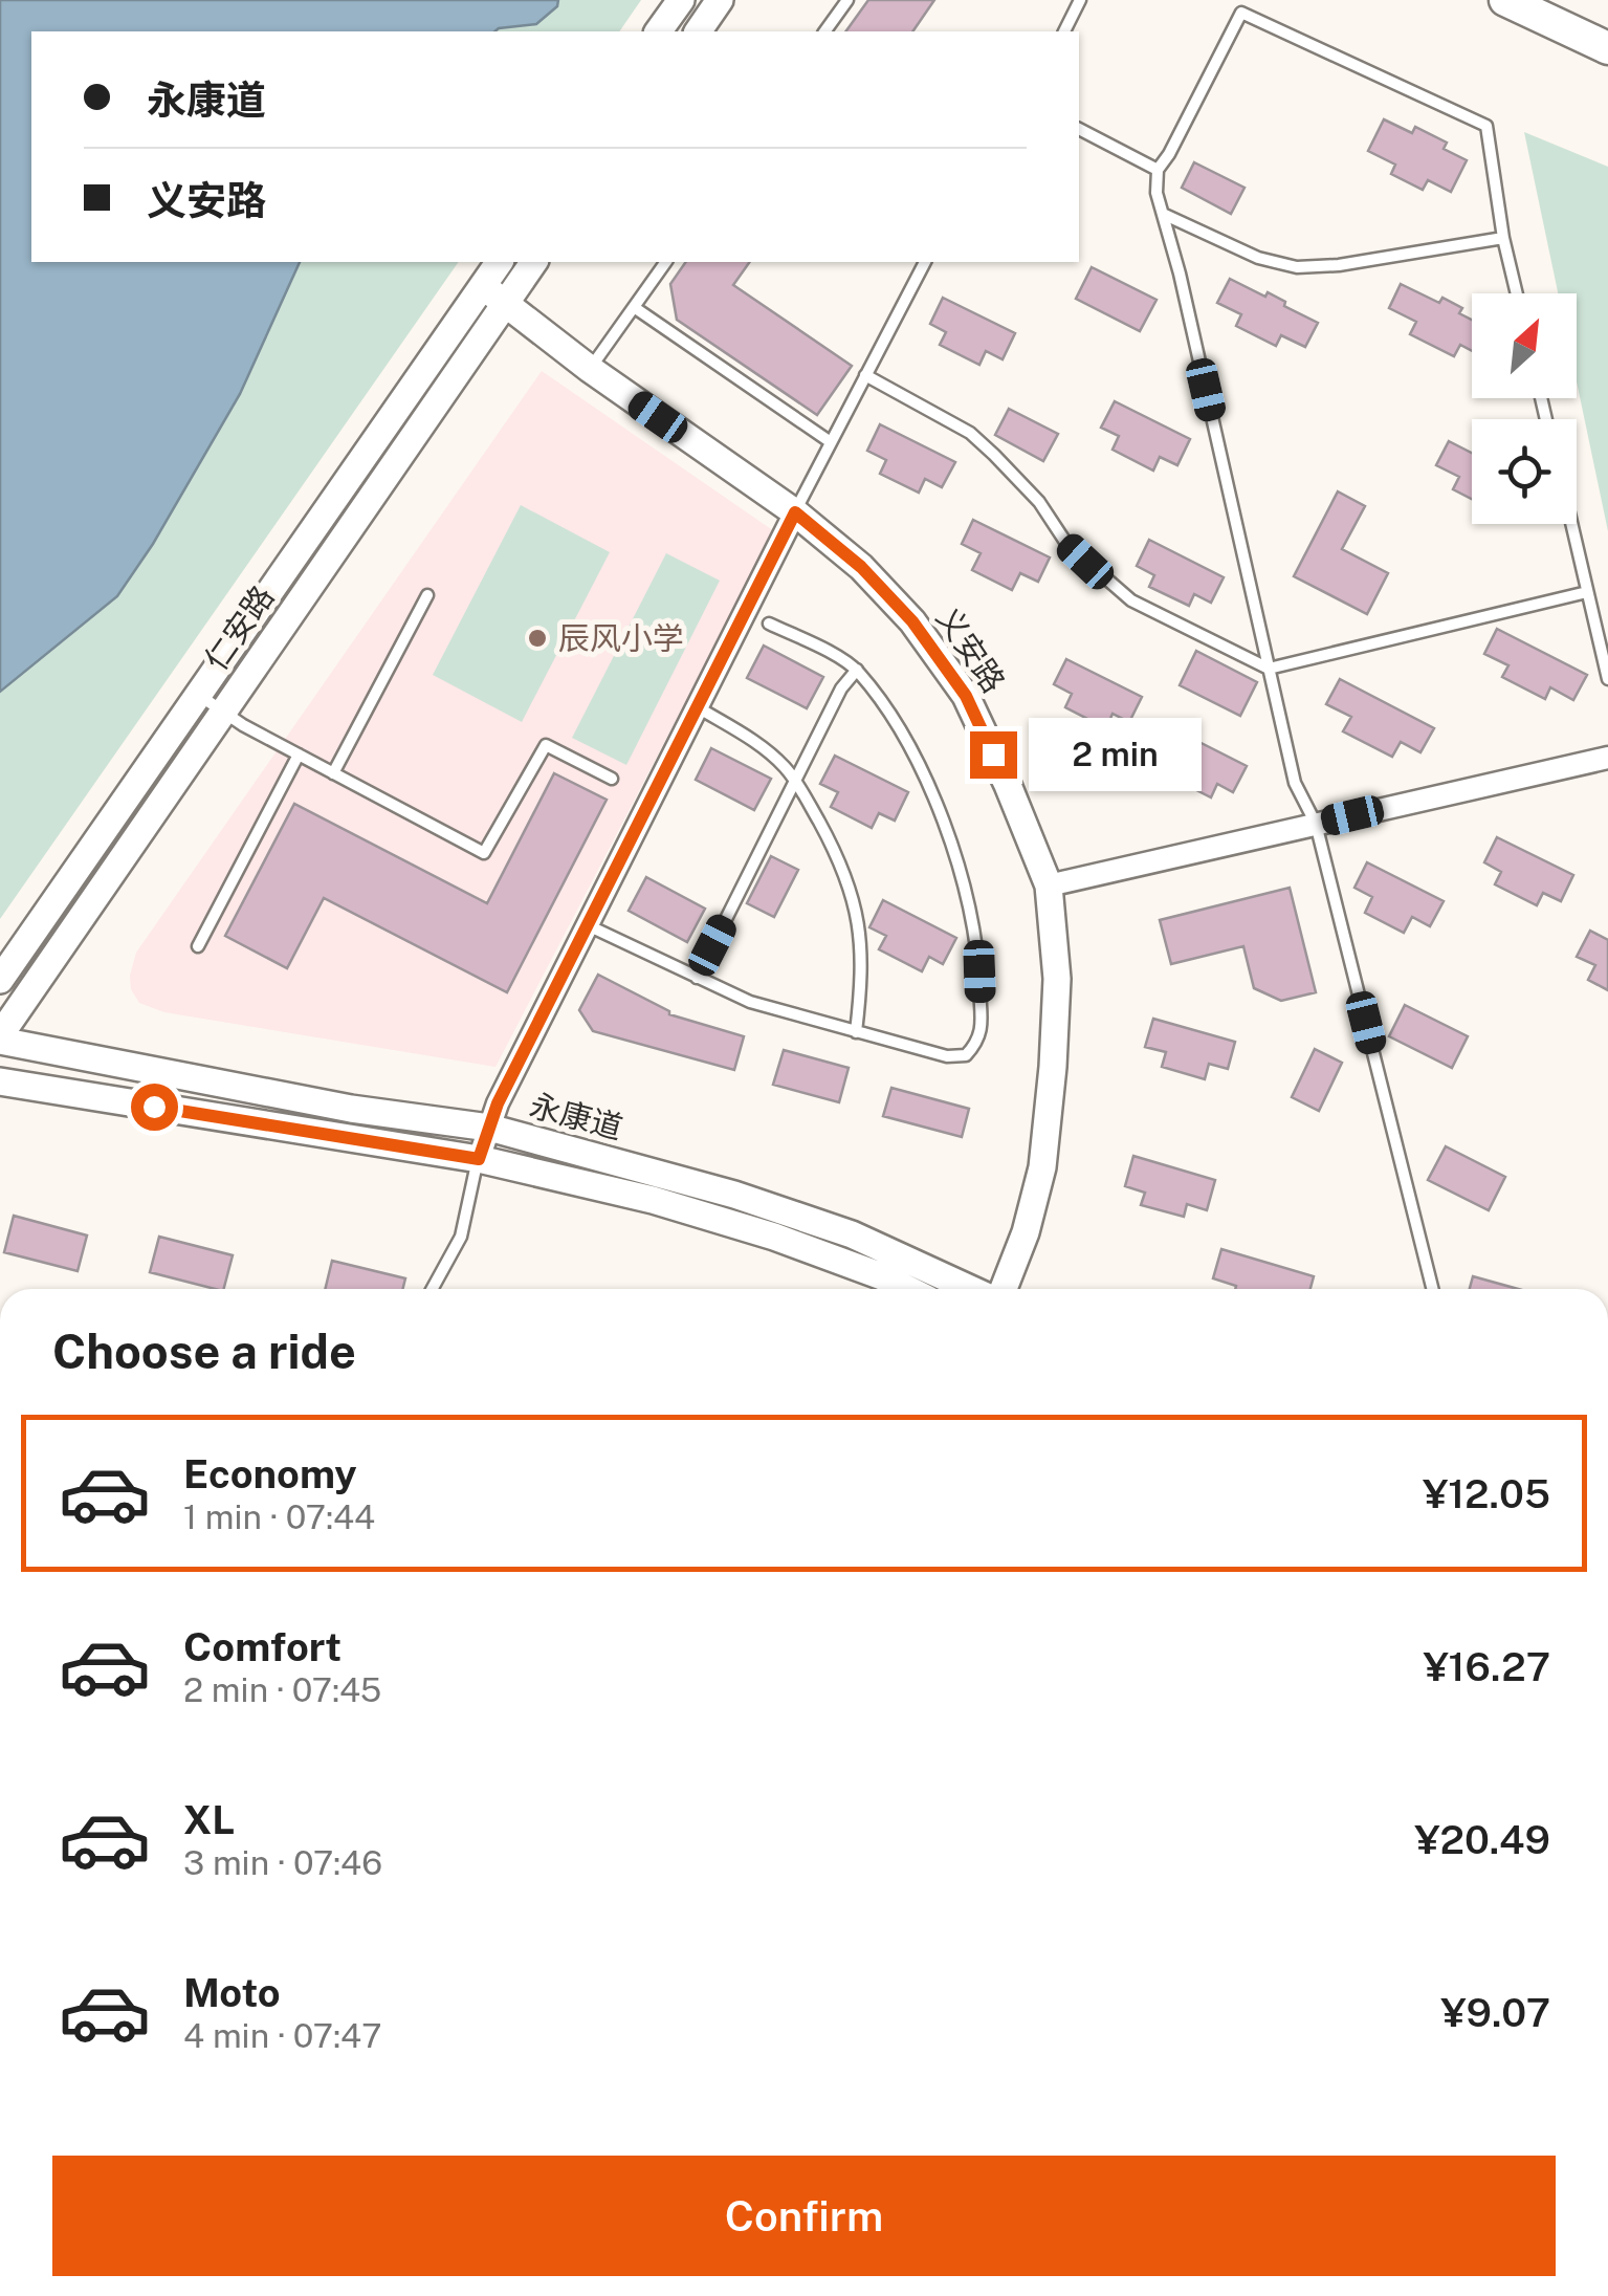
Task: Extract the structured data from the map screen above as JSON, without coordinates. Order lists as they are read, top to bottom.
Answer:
{
  "streets": {
    "street": ["仁安路", "义安路", "永康道"]
  },
  "crossings": [
    ["仁安路", "义安路"],
    ["仁安路", "永康道"]
  ],
  "places": ["辰风小学"],
  "north": "top right",
  "page": {
    "banner": ["永康道", "义安路"],
    "bubble": "2 min",
    "heading": "Choose a ride",
    "list": [
      {
        "name": "Economy",
        "note": "1 min · 07:44",
        "value": "¥12.05"
      },
      {
        "name": "Comfort",
        "note": "2 min · 07:45",
        "value": "¥16.27"
      },
      {
        "name": "XL",
        "note": "3 min · 07:46",
        "value": "¥20.49"
      },
      {
        "name": "Moto",
        "note": "4 min · 07:47",
        "value": "¥9.07"
      }
    ],
    "buttons": "Confirm"
  }
}
